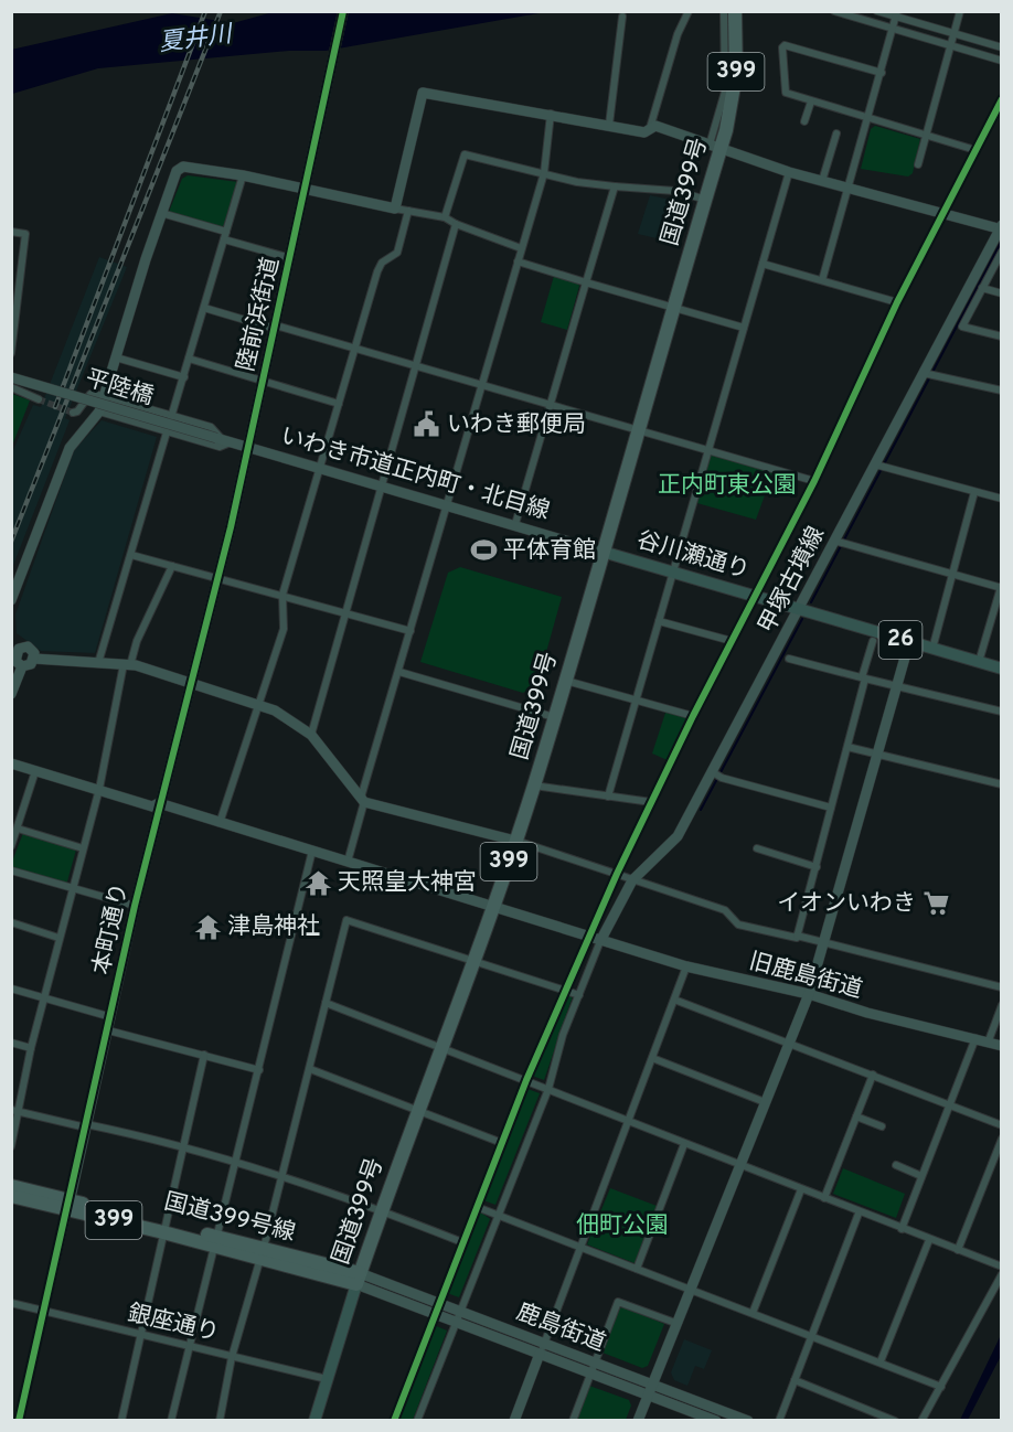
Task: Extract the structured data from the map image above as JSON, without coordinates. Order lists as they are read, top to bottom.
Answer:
{
  "streets": {
    "highway": ["399", "国道399号", "国道399号線"],
    "main road": ["谷川瀬通り", "26"],
    "street": [
      "陸前浜街道",
      "平陸橋",
      "いわき市道正内町・北目線",
      "甲塚古墳線",
      "本町通り",
      "旧鹿島街道",
      "銀座通り",
      "鹿島街道"
    ]
  },
  "crossings": [
    ["国道399号", "いわき市道正内町・北目線"],
    ["国道399号", "谷川瀬通り"],
    ["国道399号", "国道399号線"],
    ["国道399号", "鹿島街道"],
    ["陸前浜街道", "いわき市道正内町・北目線"],
    ["陸前浜街道", "本町通り"],
    ["平陸橋", "いわき市道正内町・北目線"],
    ["いわき市道正内町・北目線", "谷川瀬通り"],
    ["いわき市道正内町・北目線", "本町通り"],
    ["谷川瀬通り", "甲塚古墳線"],
    ["甲塚古墳線", "旧鹿島街道"],
    ["本町通り", "国道399号線"],
    ["本町通り", "銀座通り"],
    ["国道399号線", "鹿島街道"]
  ],
  "water": ["夏井川"],
  "parks": ["正内町東公園", "佃町公園"],
  "places": {
    "public building": ["いわき郵便局"],
    "sports": ["平体育館"],
    "temple": ["天照皇大神宮", "津島神社"],
    "supermarket": ["イオンいわき"]
  }
}
